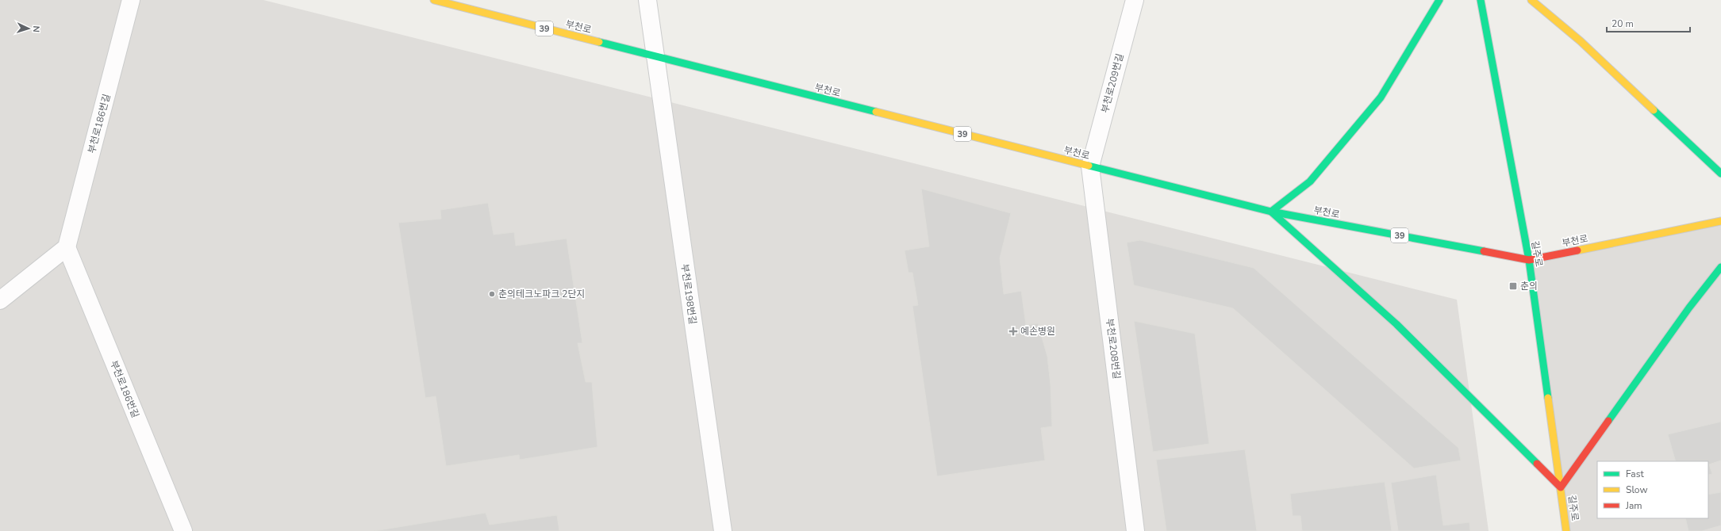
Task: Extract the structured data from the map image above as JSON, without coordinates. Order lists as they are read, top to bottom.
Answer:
{
  "streets": {
    "main road": ["부천로", "39", "길주로"],
    "street": [
      "부천로209번길",
      "부천로186번길",
      "부천로198번길",
      "부천로208번길"
    ]
  },
  "crossings": [
    ["부천로", "부천로209번길"],
    ["부천로", "길주로"],
    ["부천로", "부천로198번길"],
    ["부천로", "부천로208번길"],
    ["부천로209번길", "부천로208번길"]
  ],
  "places": {
    "transit": ["춘의"],
    "other": ["춘의테크노파크 2단지"],
    "health": ["예손병원"]
  },
  "legend": ["Fast", "Slow", "Jam"],
  "scale_bar": "20 m",
  "north": "right"
}
